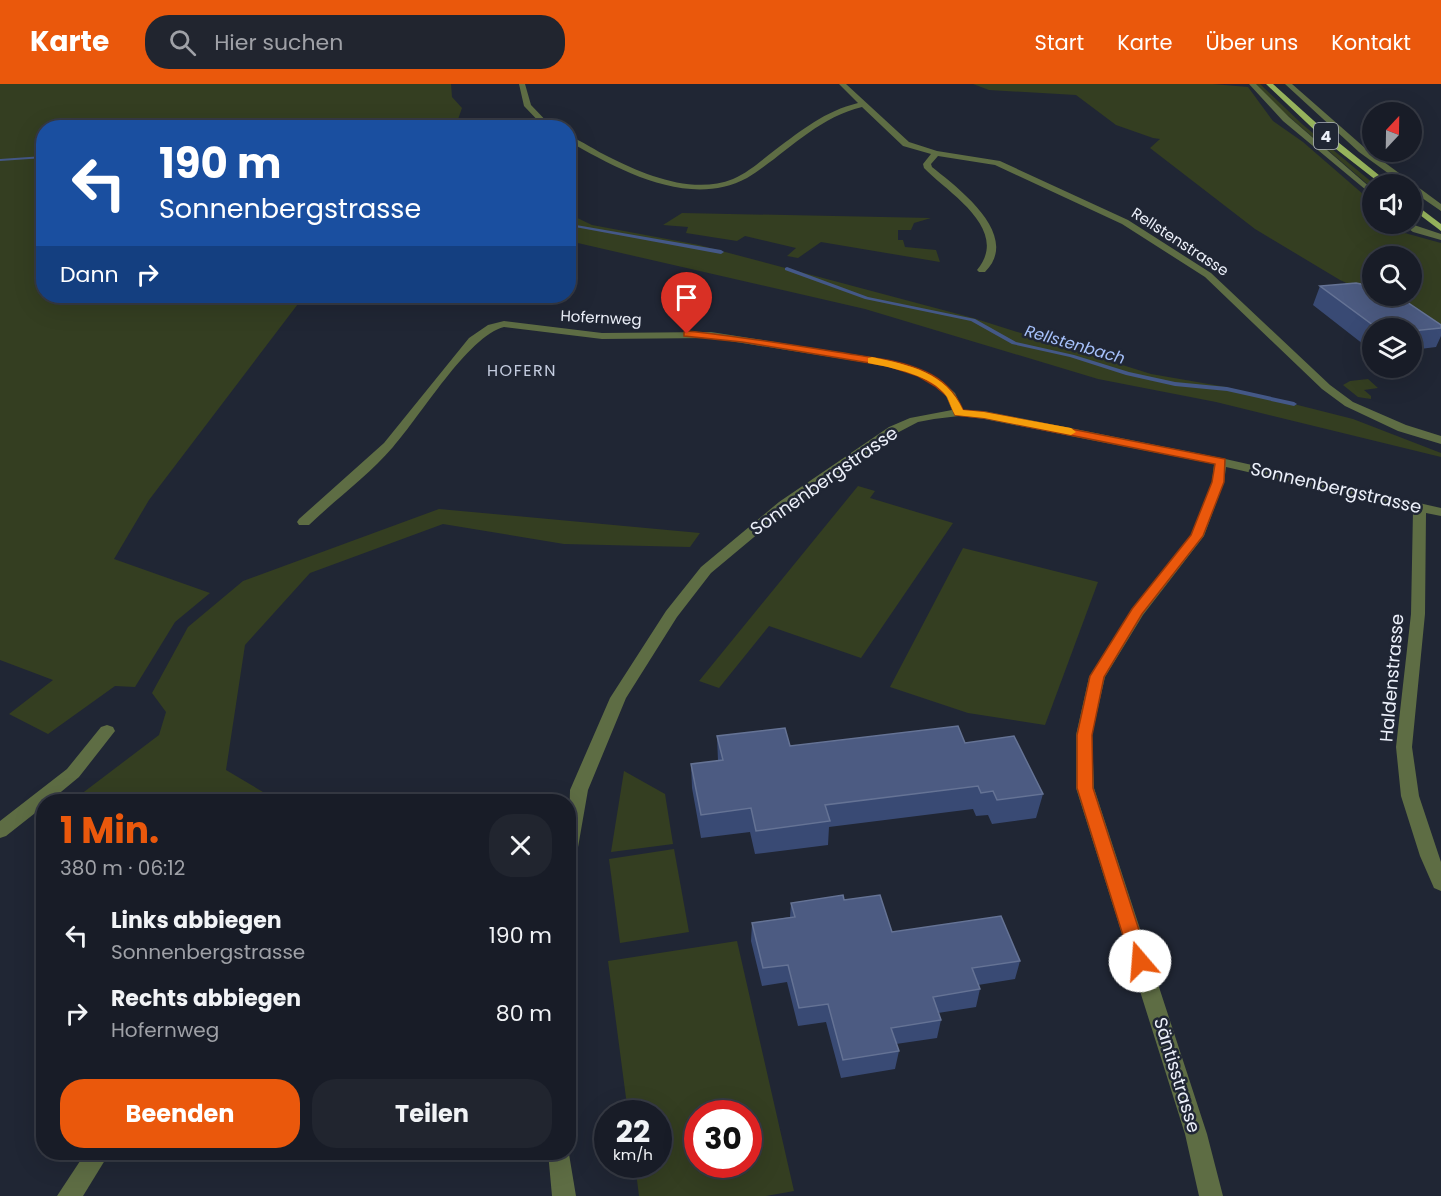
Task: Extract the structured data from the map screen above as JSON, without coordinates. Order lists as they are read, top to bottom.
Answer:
{
  "streets": {
    "main road": ["4"],
    "street": [
      "Rellstenstrasse",
      "Hofernweg",
      "Sonnenbergstrasse",
      "Haldenstrasse",
      "Säntisstrasse"
    ]
  },
  "crossings": [
    ["Hofernweg", "Sonnenbergstrasse"],
    ["Sonnenbergstrasse", "Haldenstrasse"],
    ["Sonnenbergstrasse", "Säntisstrasse"]
  ],
  "districts": ["HOFERN"],
  "water": ["Rellstenbach"],
  "north": "top",
  "page": {
    "header": "Karte",
    "search": "Hier suchen",
    "nav": [
      "Start",
      "Karte",
      "Über uns",
      "Kontakt"
    ],
    "turn": ["190 m", "Sonnenbergstrasse"],
    "then": "Dann",
    "heading": ["1 Min.", "380 m · 06:12"],
    "list": [
      {
        "name": "Links abbiegen",
        "note": "Sonnenbergstrasse",
        "value": "190 m"
      },
      {
        "name": "Rechts abbiegen",
        "note": "Hofernweg",
        "value": "80 m"
      }
    ],
    "buttons": ["Beenden", "Teilen"],
    "speed": "22 km/h",
    "limit": "30"
  }
}
